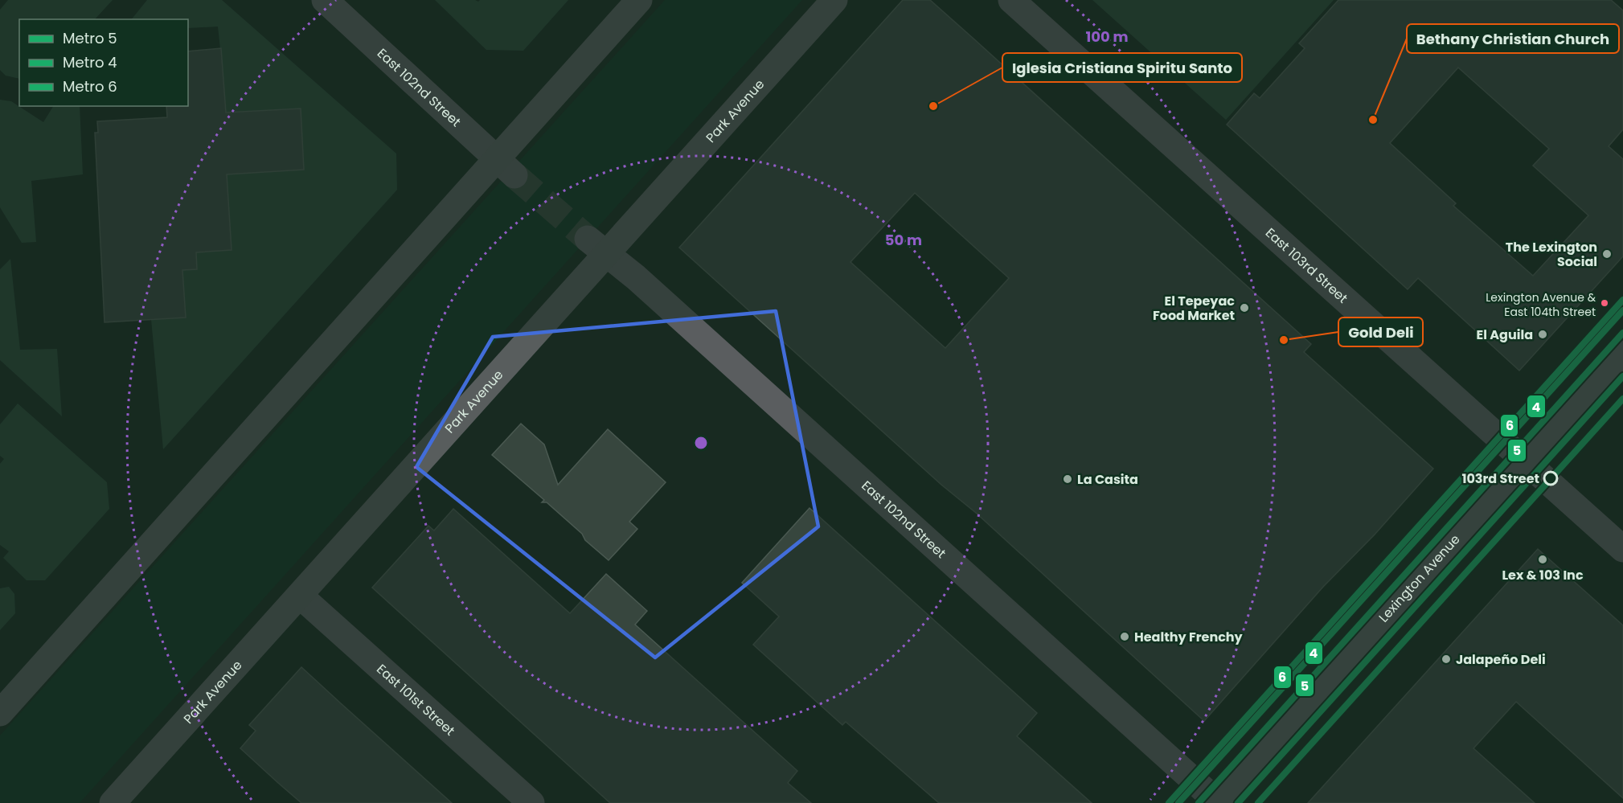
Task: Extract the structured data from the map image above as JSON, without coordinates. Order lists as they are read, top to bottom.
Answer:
{
  "streets": {
    "main road": ["Park Avenue", "Lexington Avenue"],
    "street": ["East 102nd Street", "East 103rd Street", "East 101st Street"]
  },
  "crossings": [
    ["East 102nd Street", "Park Avenue"],
    ["East 102nd Street", "Lexington Avenue"],
    ["Park Avenue", "East 101st Street"],
    ["East 103rd Street", "Lexington Avenue"]
  ],
  "places": [
    "Iglesia Cristiana Spiritu Santo",
    "Bethany Christian Church",
    "The Lexington Social",
    "Lexington Avenue & East 104th Street",
    "El Tepeyac Food Market",
    "El Aguila",
    "Gold Deli",
    "103rd Street",
    "La Casita",
    "Lex & 103 Inc",
    "Healthy Frenchy",
    "Jalapeño Deli"
  ],
  "lines": ["metro line 6", "metro line 4", "metro line 5"],
  "legend": ["Metro 5", "Metro 4", "Metro 6"],
  "rings": ["100 m", "50 m"]
}
